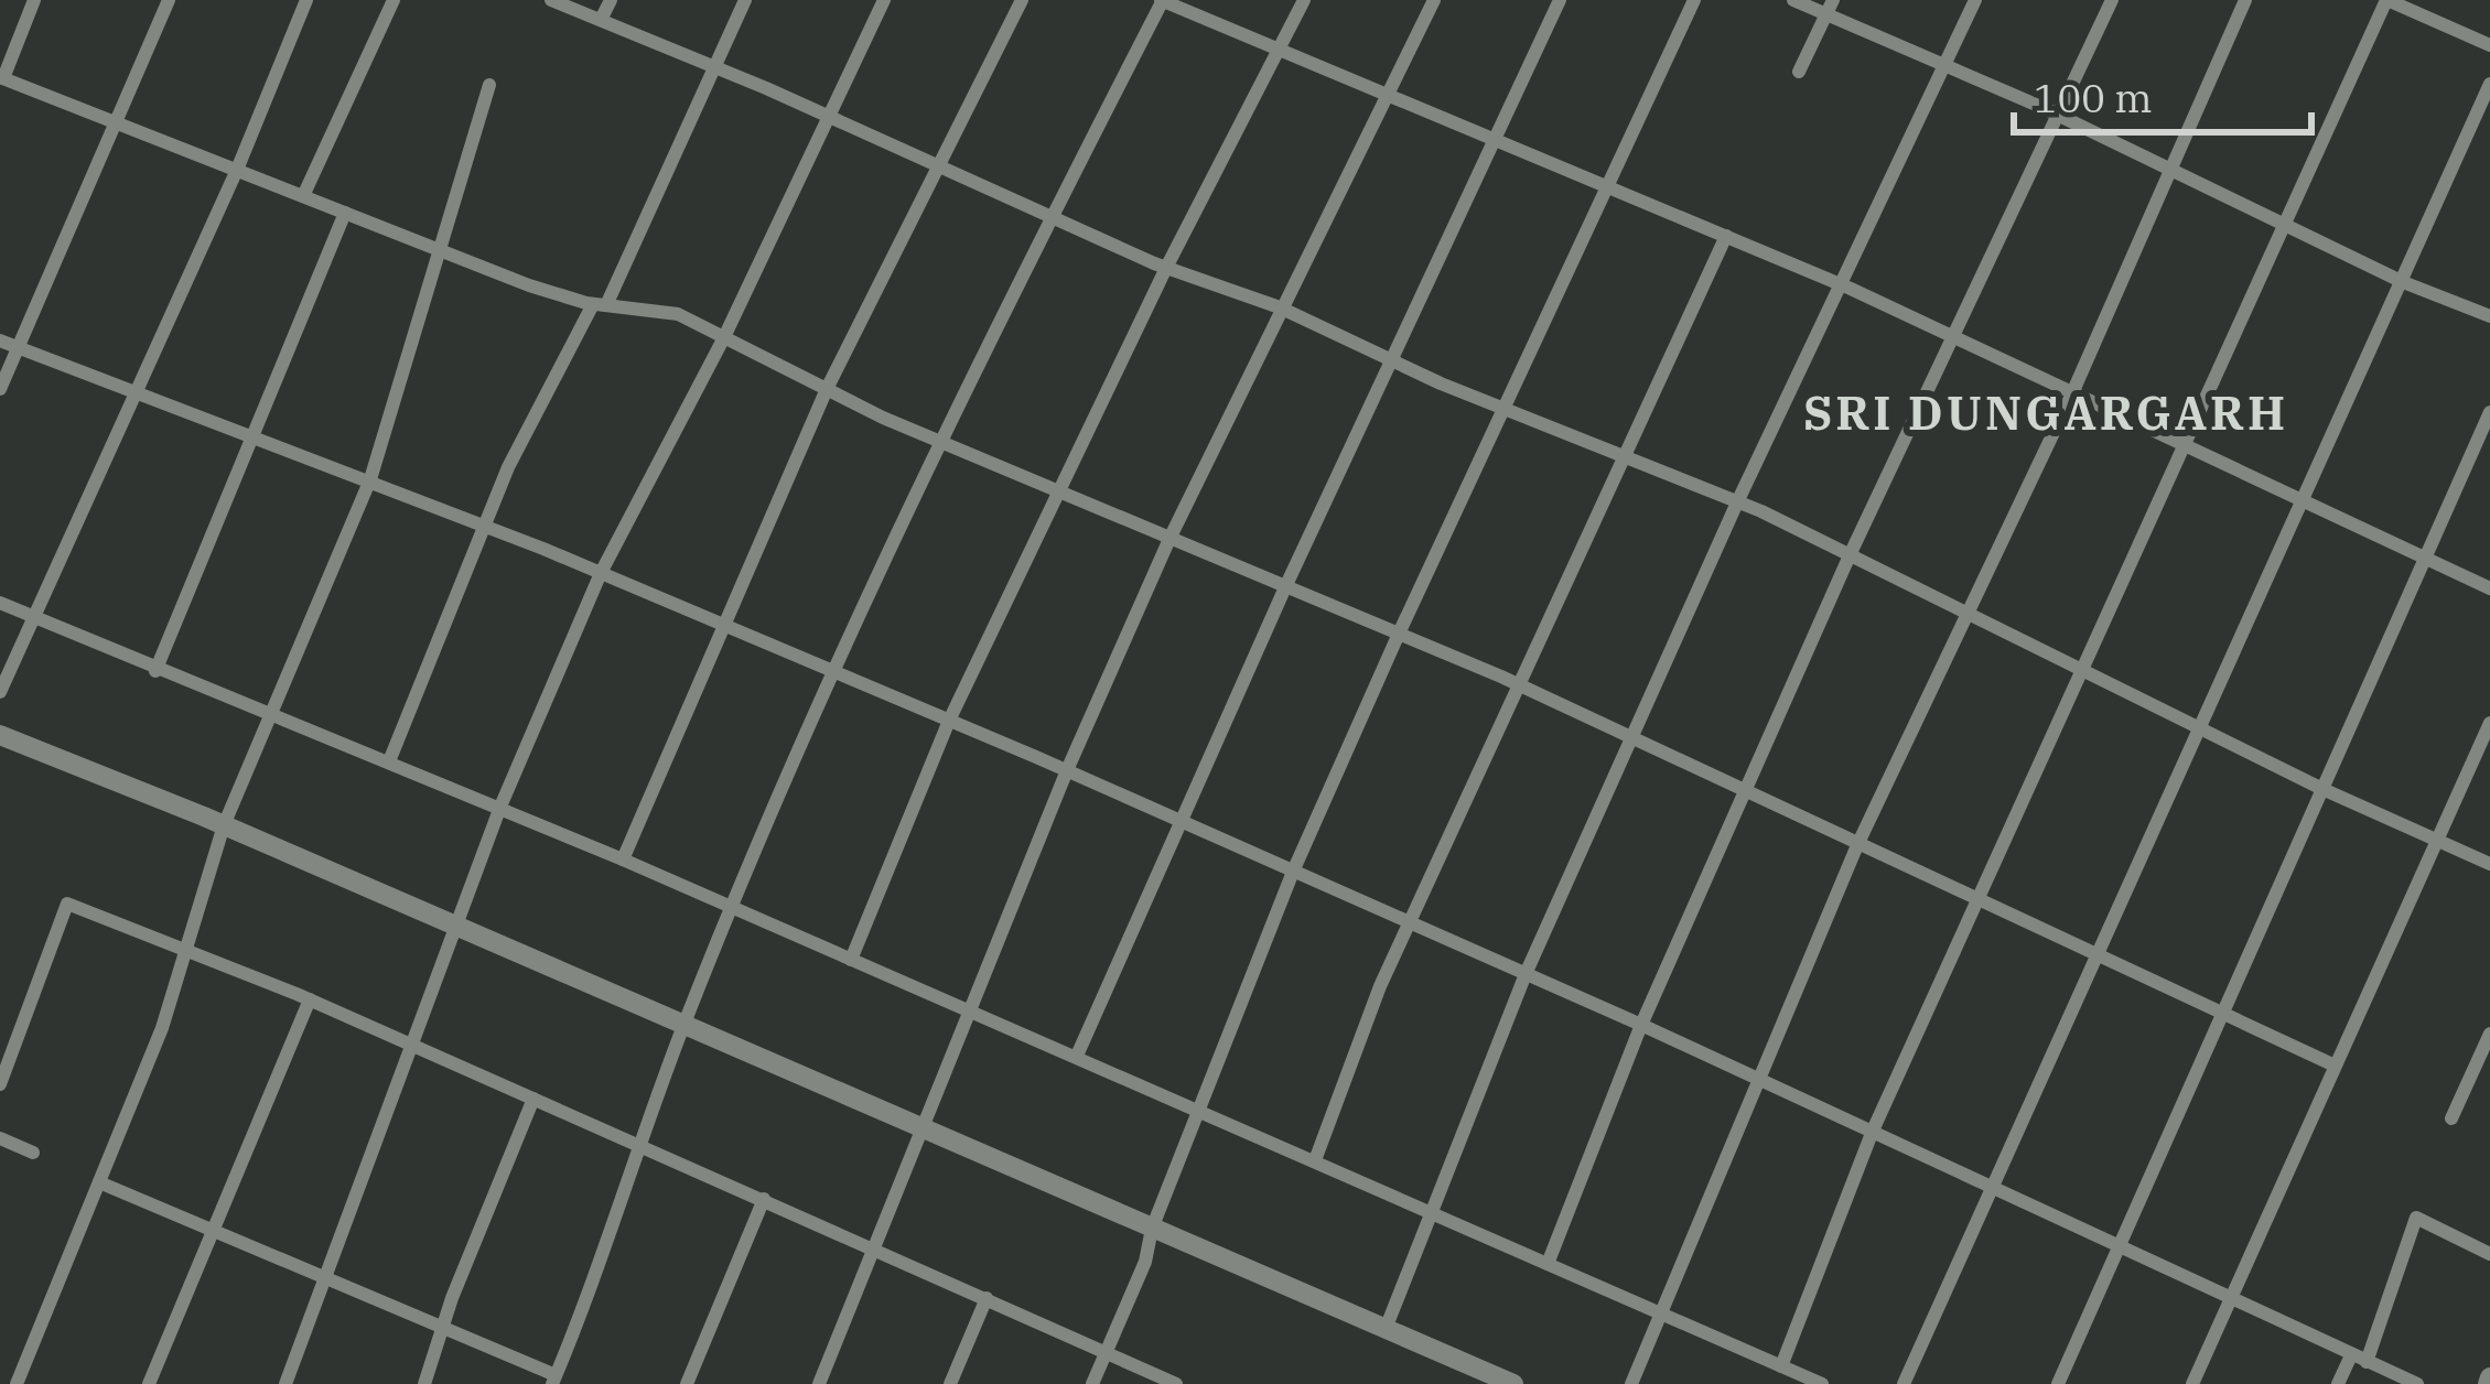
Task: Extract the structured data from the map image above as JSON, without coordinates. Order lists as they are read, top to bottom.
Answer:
{
  "districts": ["SRI DUNGARGARH"],
  "scale_bar": "100 m"
}
